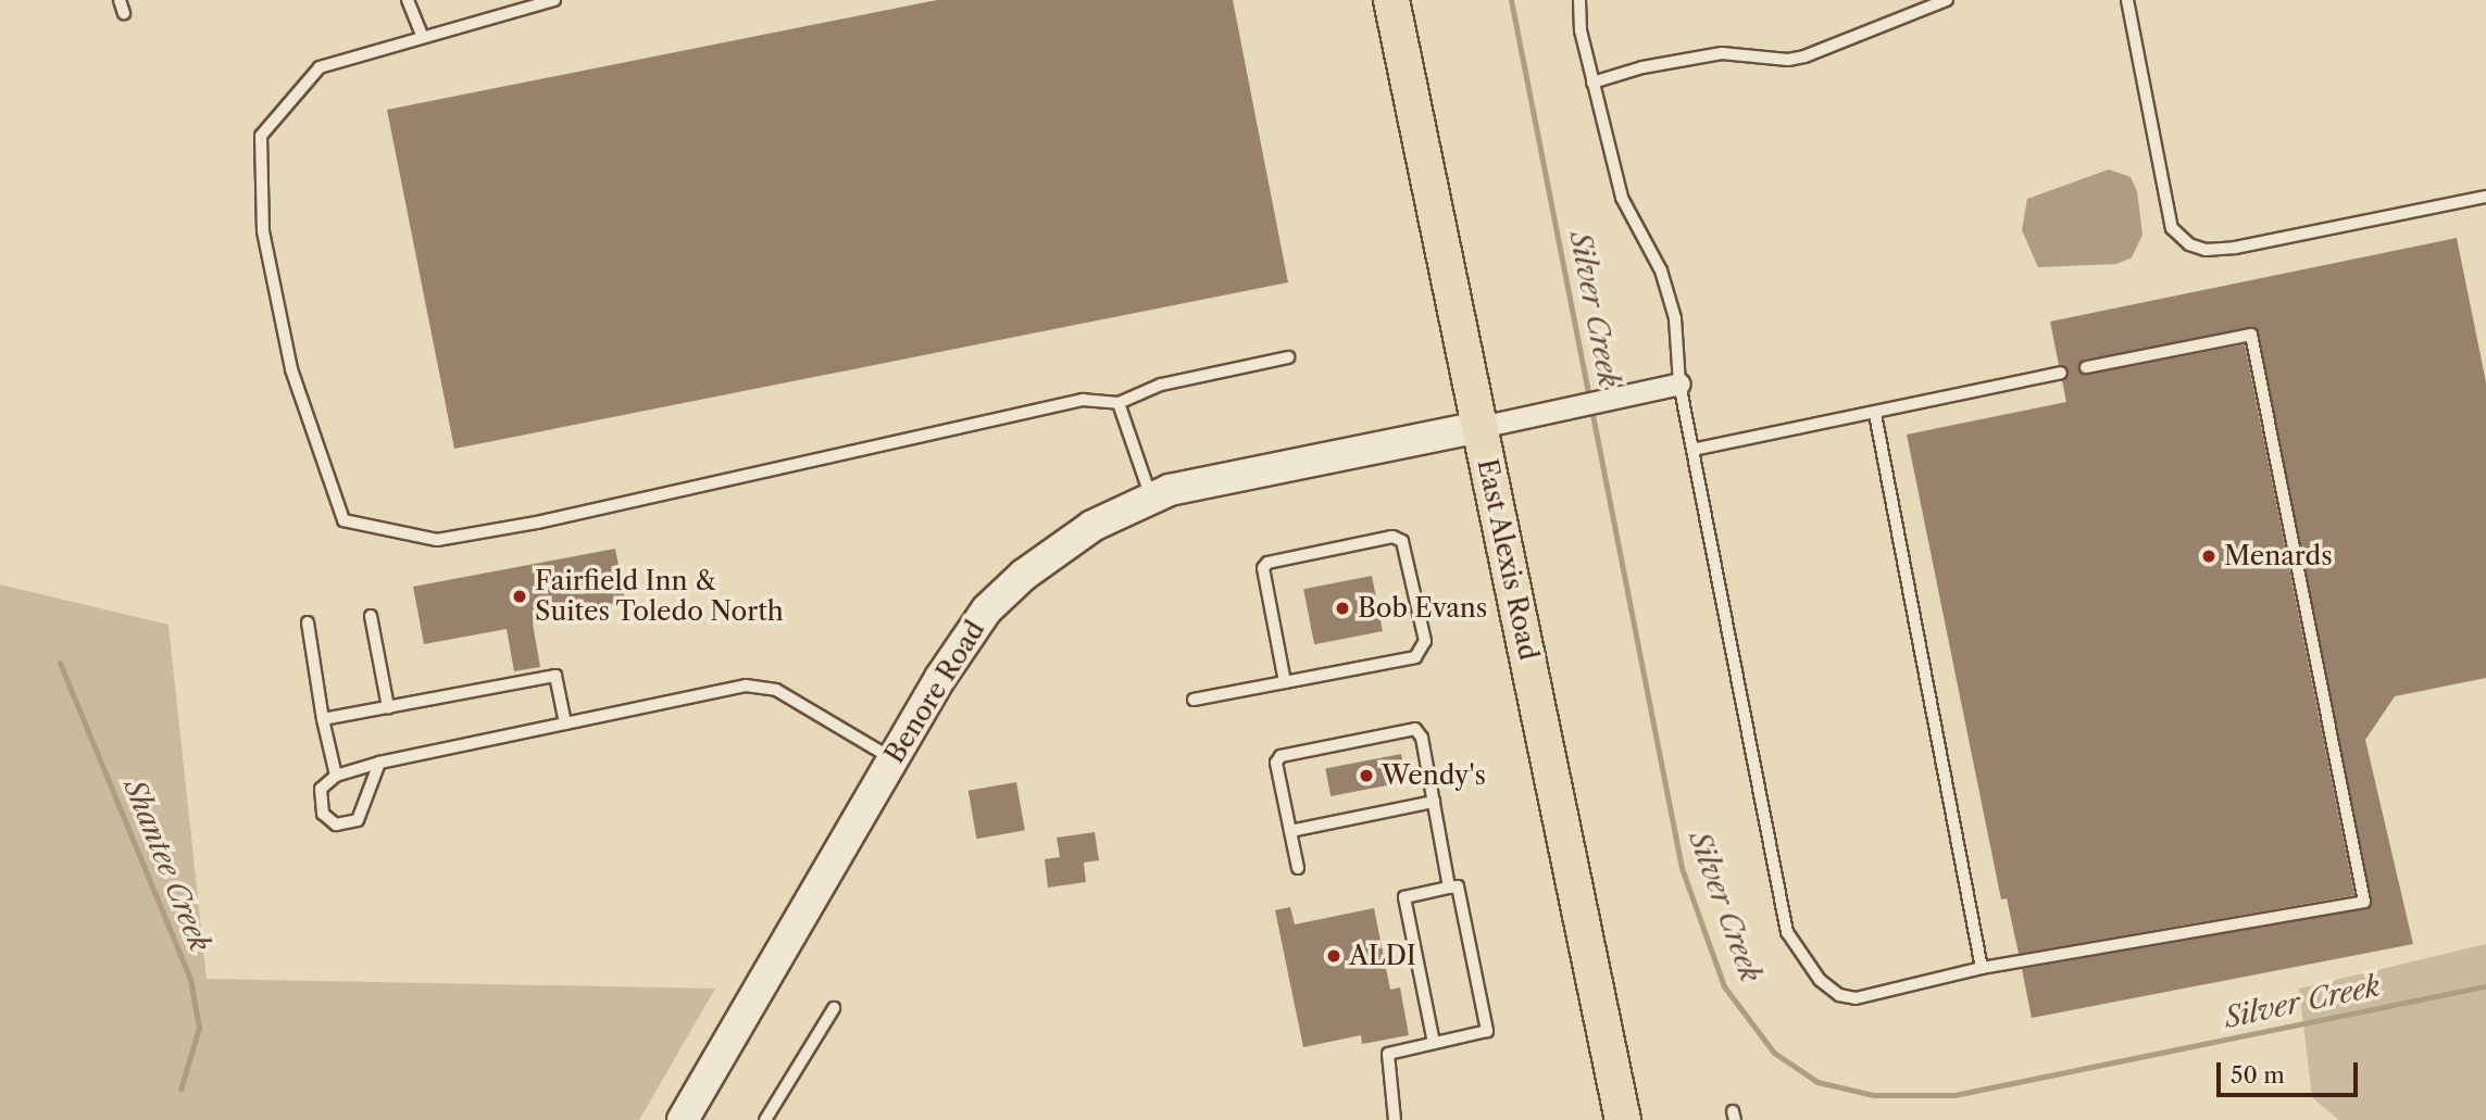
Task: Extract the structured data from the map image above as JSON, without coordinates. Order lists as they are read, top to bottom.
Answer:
{
  "streets": {
    "main road": ["East Alexis Road", "Benore Road"]
  },
  "crossings": [
    ["East Alexis Road", "Benore Road"]
  ],
  "water": ["Silver Creek", "Shantee Creek"],
  "places": [
    "Menards",
    "Fairfield Inn & Suites Toledo North",
    "Bob Evans",
    "Wendy's",
    "ALDI"
  ],
  "scale_bar": "50 m"
}
